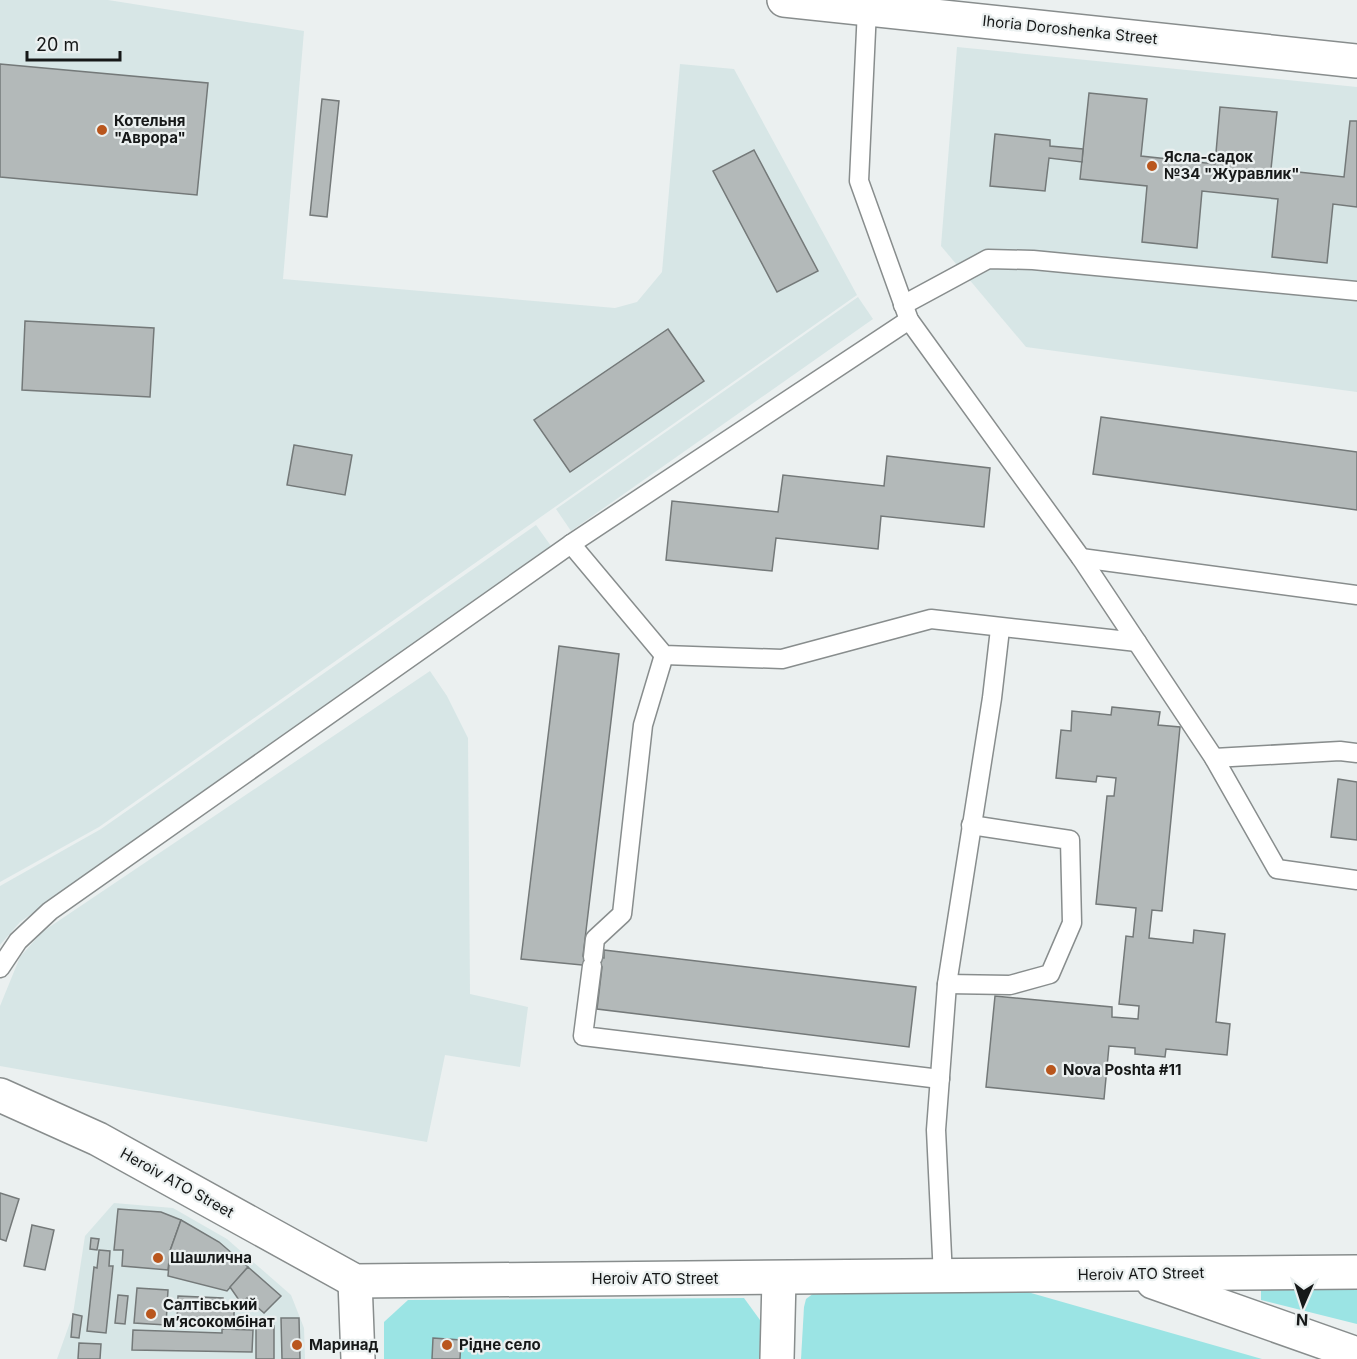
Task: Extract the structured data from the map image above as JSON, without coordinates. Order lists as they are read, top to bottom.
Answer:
{
  "streets": {
    "main road": ["Ihoria Doroshenka Street", "Heroiv ATO Street"]
  },
  "places": [
    "Котельня \"Аврора\"",
    "Ясла-садок №34 \"Журавлик\"",
    "Nova Poshta #11",
    "Шашлична",
    "Салтівський мʼясокомбінат",
    "Маринад",
    "Рідне село"
  ],
  "scale_bar": "20 m",
  "north": "bottom"
}
